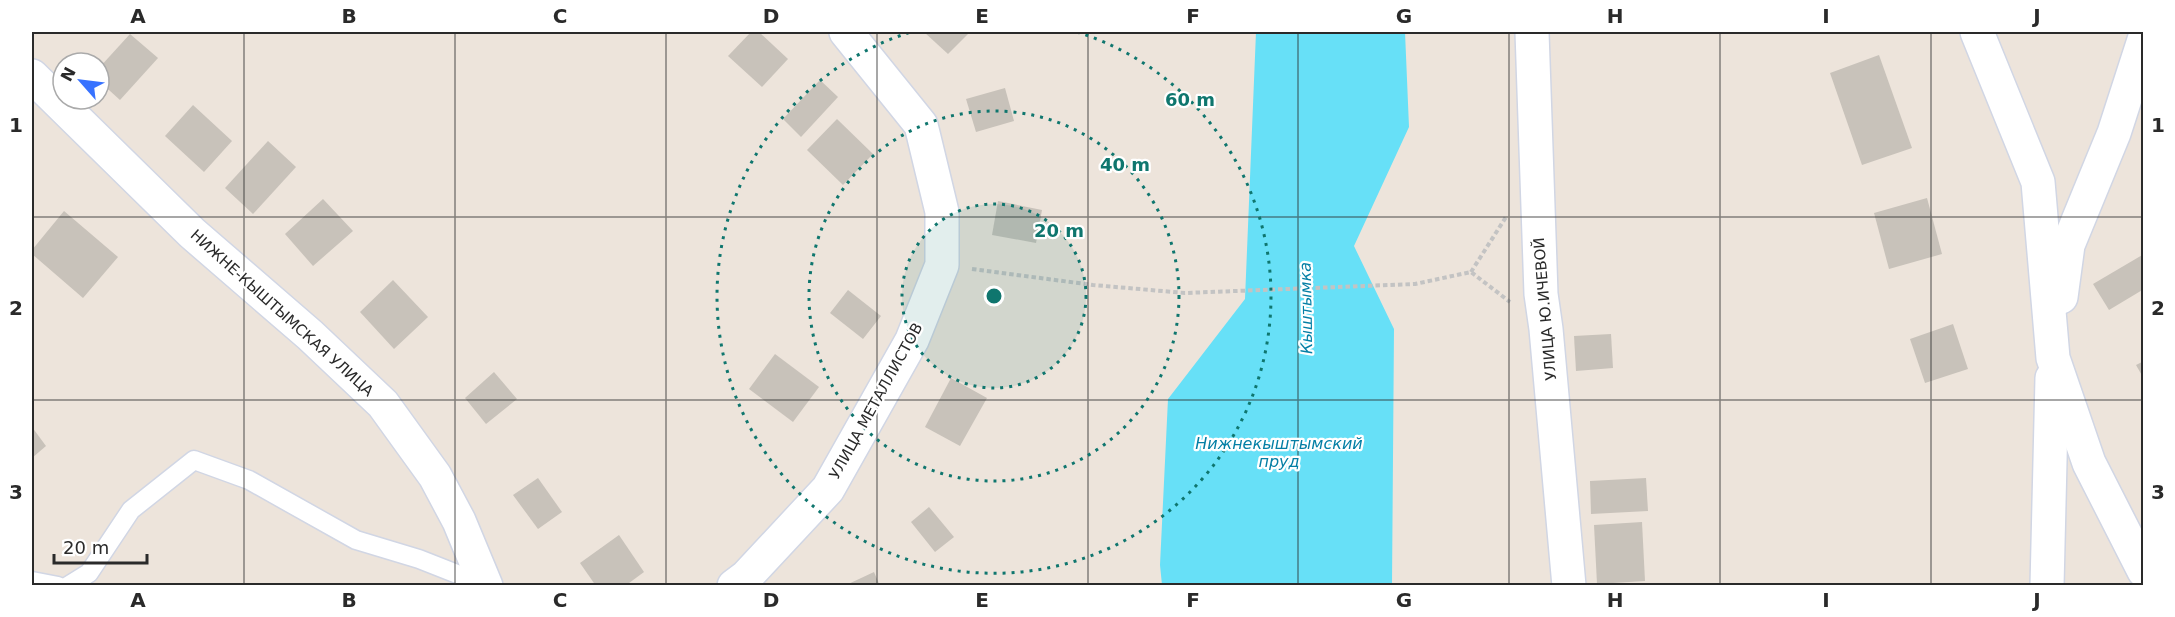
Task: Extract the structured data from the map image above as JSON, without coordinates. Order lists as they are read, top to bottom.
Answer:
{
  "streets": {
    "street": ["УЛИЦА Ю.ИЧЕВОЙ", "НИЖНЕ-КЫШТЫМСКАЯ УЛИЦА", "УЛИЦА МЕТАЛЛИСТОВ"]
  },
  "water": ["Кыштымка", "Нижнекыштымский пруд"],
  "scale_bar": "20 m",
  "north": "top left",
  "grid": {
    "columns": [
      "A",
      "B",
      "C",
      "D",
      "E",
      "F",
      "G",
      "H",
      "I",
      "J"
    ],
    "rows": ["1", "2", "3"]
  },
  "rings": ["60 m", "40 m", "20 m"]
}
